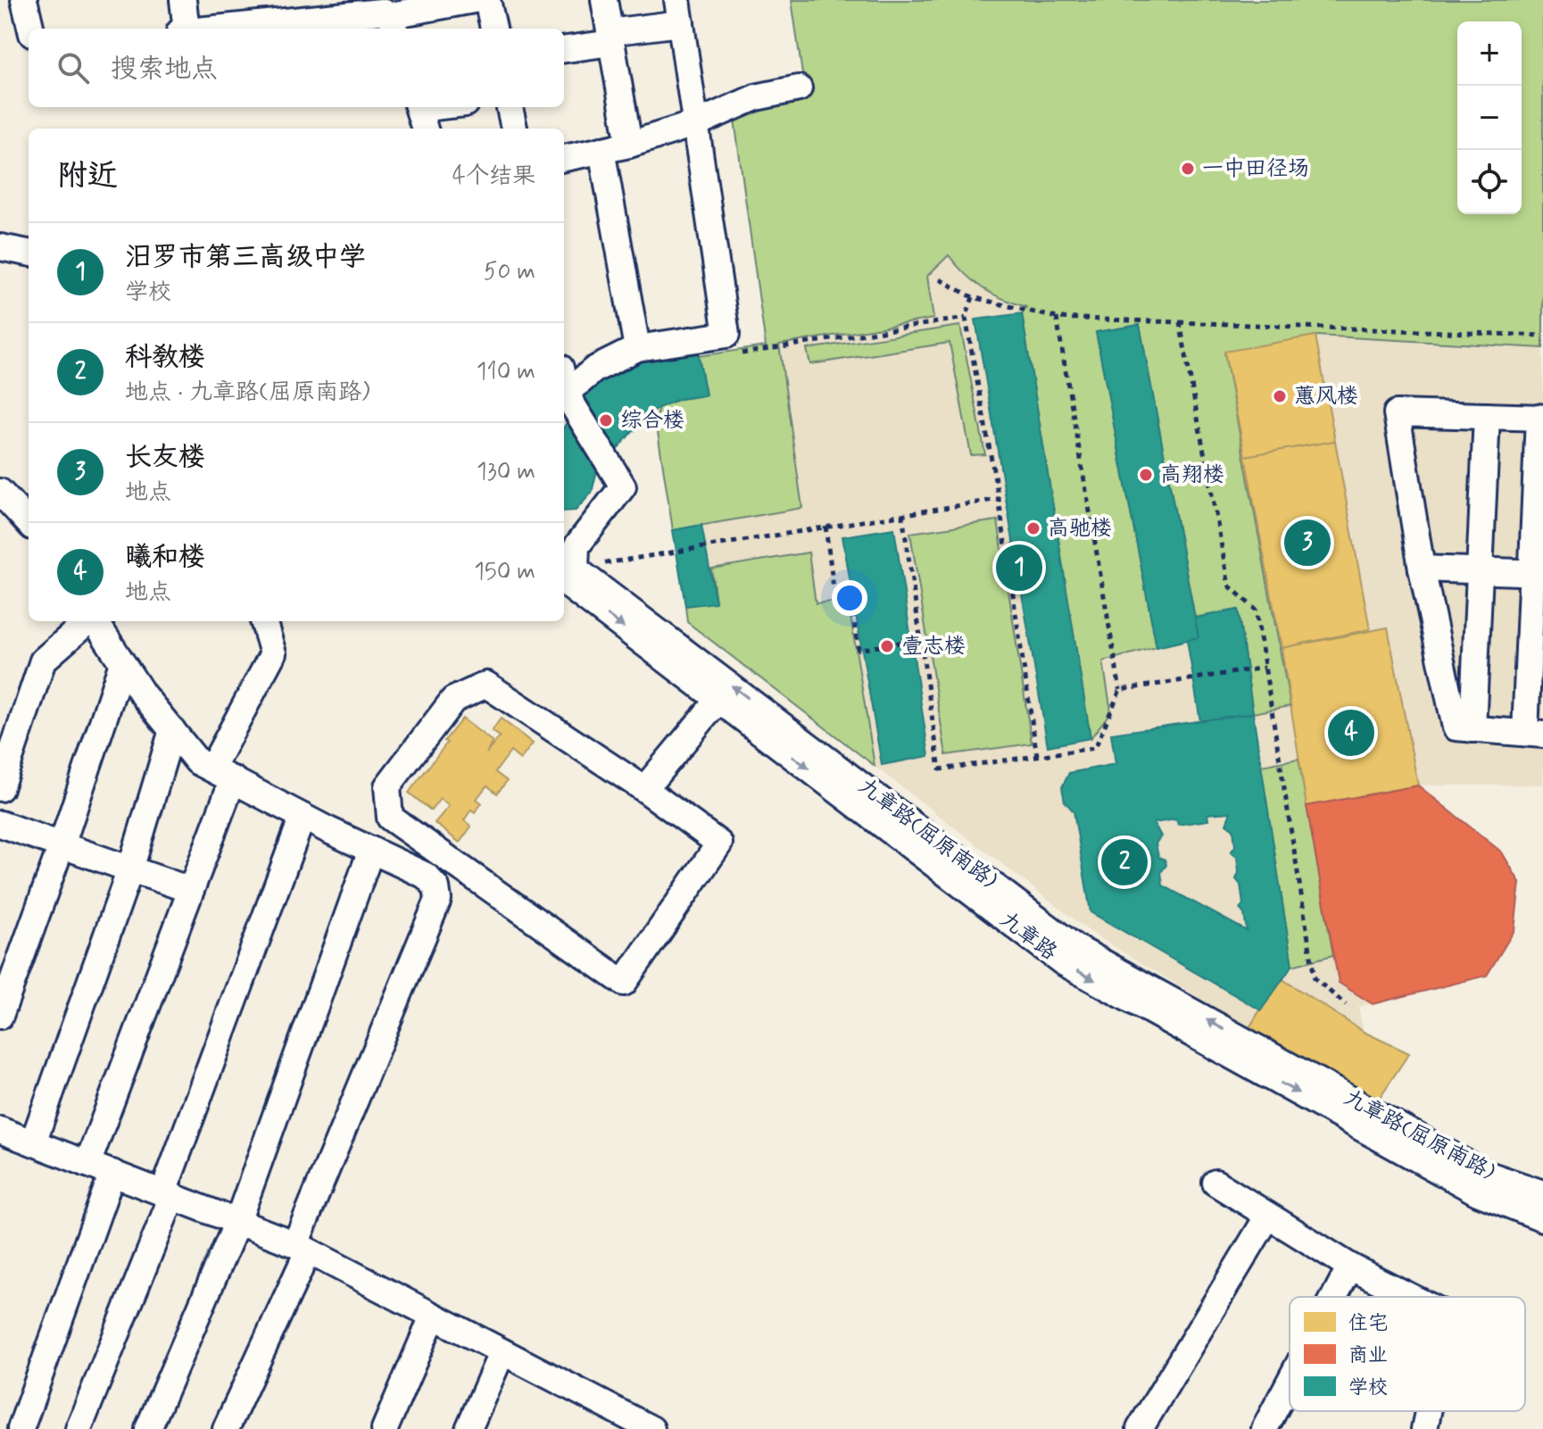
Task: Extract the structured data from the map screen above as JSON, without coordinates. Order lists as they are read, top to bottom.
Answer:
{
  "streets": {
    "street": ["九章路(屈原南路)", "九章路"]
  },
  "crossings": [
    ["九章路(屈原南路)", "九章路"]
  ],
  "one_way": ["九章路(屈原南路)", "九章路"],
  "places": [
    "一中田径场",
    "蕙风楼",
    "综合楼",
    "高翔楼",
    "高驰楼",
    "壹志楼"
  ],
  "legend": ["住宅", "商业", "学校"],
  "page": {
    "map_buttons": ["+", "−"],
    "search": "搜索地点",
    "heading": ["附近", "4个结果"],
    "list": [
      {
        "mark": "1",
        "name": "汨罗市第三高级中学",
        "note": "学校",
        "value": "50 m"
      },
      {
        "mark": "2",
        "name": "科教楼",
        "note": "地点 · 九章路(屈原南路)",
        "value": "110 m"
      },
      {
        "mark": "3",
        "name": "长友楼",
        "note": "地点",
        "value": "130 m"
      },
      {
        "mark": "4",
        "name": "曦和楼",
        "note": "地点",
        "value": "150 m"
      }
    ],
    "pins": [
      "3",
      "1",
      "4",
      "2"
    ]
  }
}
